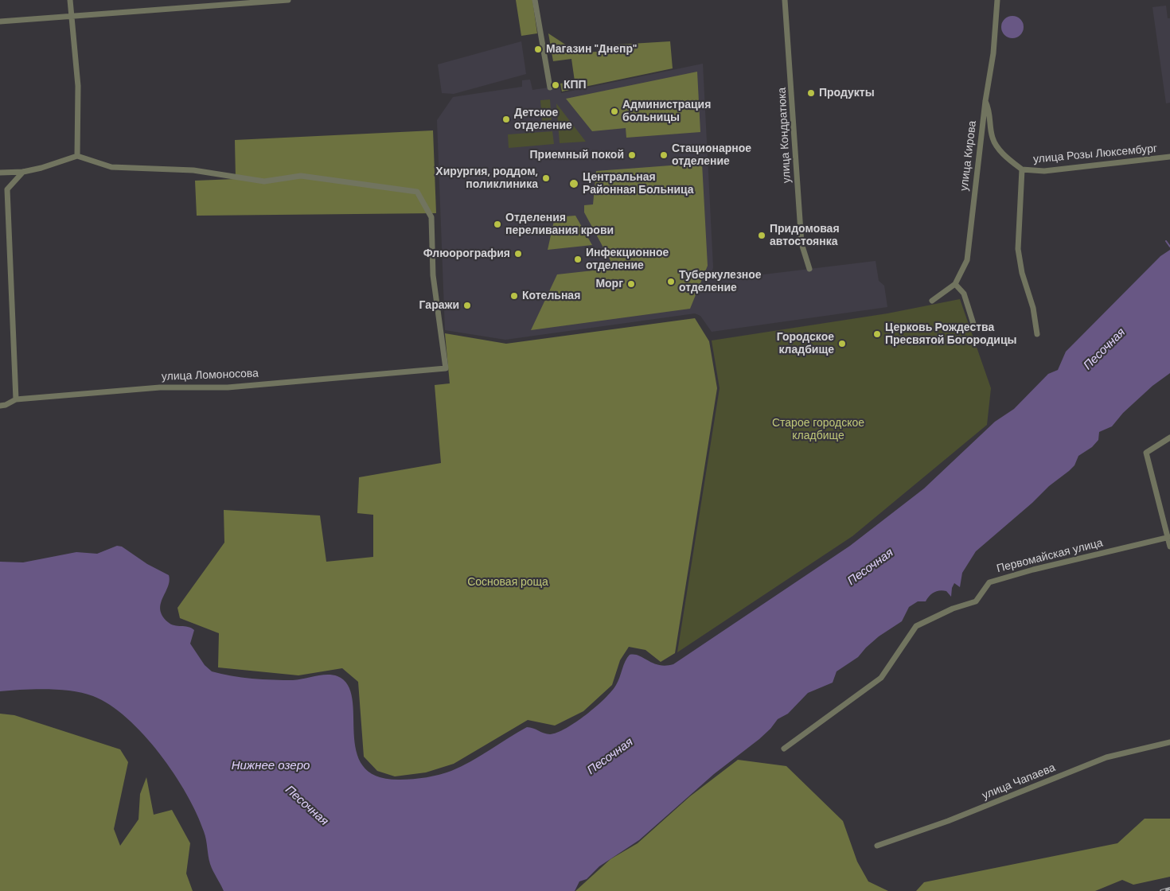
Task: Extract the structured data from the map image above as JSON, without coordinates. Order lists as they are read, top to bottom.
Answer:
{
  "streets": {
    "street": [
      "улица Кондратюка",
      "улица Розы Люксембург",
      "улица Кирова",
      "улица Ломоносова",
      "Первомайская улица",
      "улица Чапаева"
    ]
  },
  "water": ["Песочная", "Нижнее озеро"],
  "parks": ["Старое городское кладбище", "Сосновая роща"],
  "places": [
    "Магазин \"Днепр\"",
    "КПП",
    "Продукты",
    "Администрация больницы",
    "Детское отделение",
    "Приемный покой",
    "Стационарное отделение",
    "Хирургия, роддом, поликлиника",
    "Центральная Районная Больница",
    "Отделения переливания крови",
    "Придомовая автостоянка",
    "Флюорография",
    "Инфекционное отделение",
    "Туберкулезное отделение",
    "Морг",
    "Котельная",
    "Гаражи",
    "Церковь Рождества Пресвятой Богородицы",
    "Городское кладбище"
  ]
}
